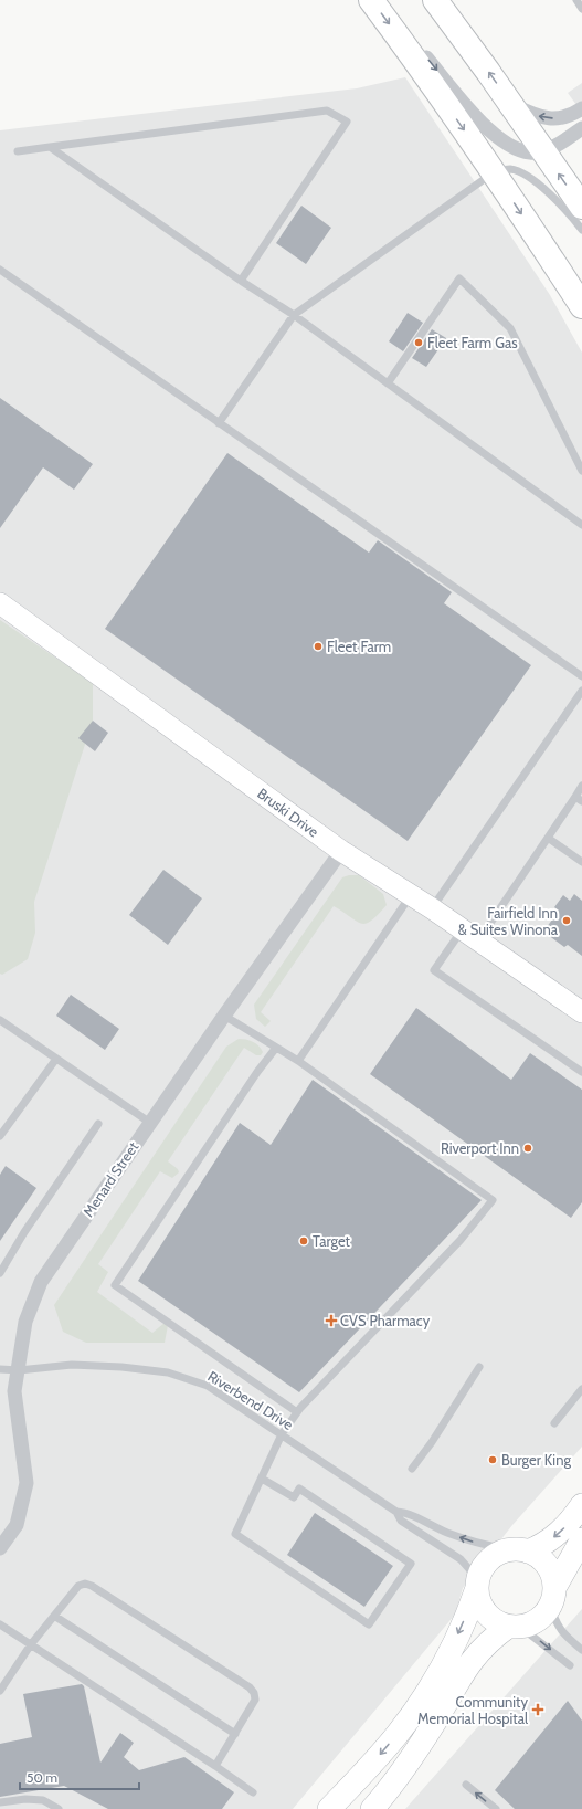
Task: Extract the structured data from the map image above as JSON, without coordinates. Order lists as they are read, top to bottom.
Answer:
{
  "streets": {
    "street": ["Bruski Drive", "Menard Street"],
    "lane": ["Riverbend Drive"]
  },
  "crossings": [
    ["Bruski Drive", "Menard Street"],
    ["Menard Street", "Riverbend Drive"]
  ],
  "places": {
    "other": [
      "Fleet Farm Gas",
      "Fleet Farm",
      "Fairfield Inn & Suites Winona",
      "Riverport Inn",
      "Target",
      "Burger King"
    ],
    "health": ["CVS Pharmacy", "Community Memorial Hospital"]
  },
  "scale_bar": "50 m"
}
